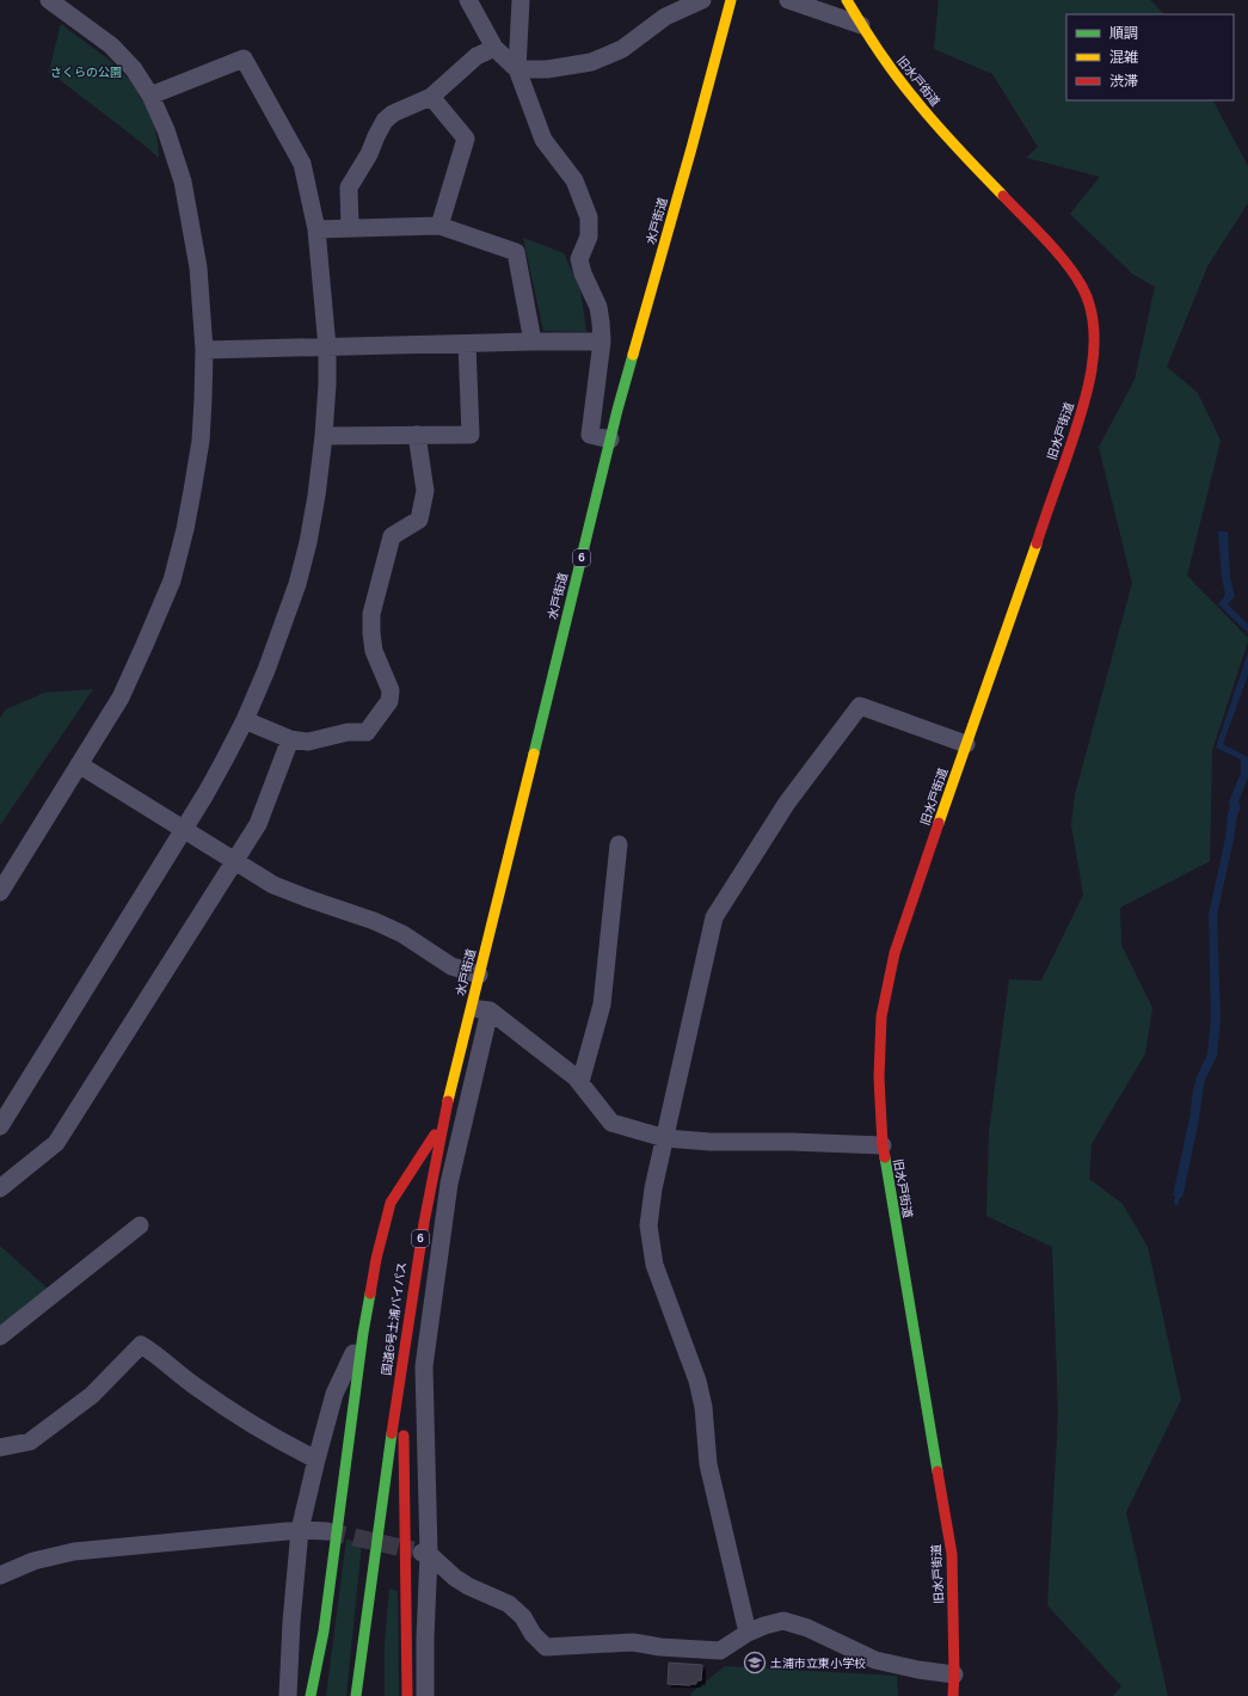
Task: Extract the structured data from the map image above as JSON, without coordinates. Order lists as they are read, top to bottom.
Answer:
{
  "streets": {
    "main road": [
      "旧水戸街道",
      "水戸街道",
      "6",
      "国道6号土浦バイパス"
    ]
  },
  "crossings": [
    ["水戸街道", "国道6号土浦バイパス"]
  ],
  "parks": ["さくらの公園"],
  "places": {
    "school or university": ["土浦市立東小学校"]
  },
  "legend": ["順調", "混雑", "渋滞"]
}
